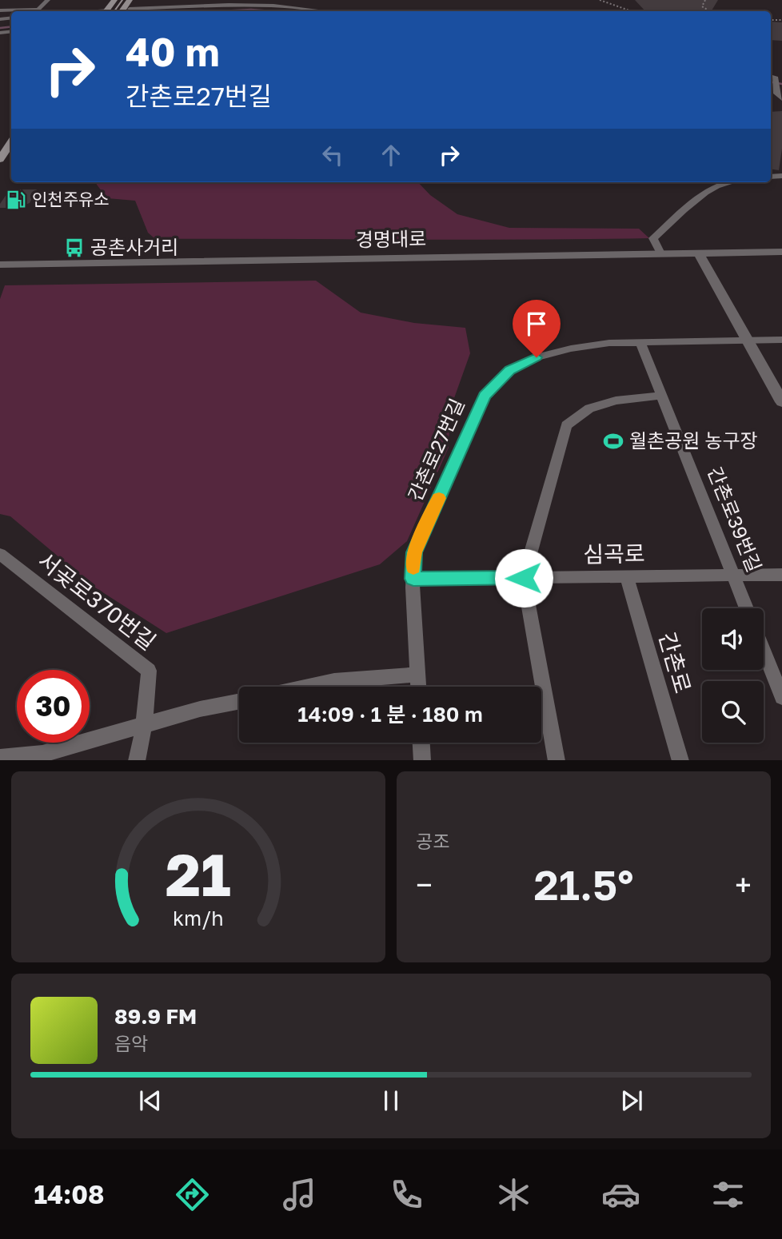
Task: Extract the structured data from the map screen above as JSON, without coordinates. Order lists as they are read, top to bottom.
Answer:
{
  "streets": {
    "street": [
      "경명대로",
      "간촌로27번길",
      "간촌로39번길",
      "심곡로",
      "서곶로370번길",
      "간촌로"
    ]
  },
  "crossings": [
    ["간촌로27번길", "간촌로39번길"],
    ["간촌로27번길", "심곡로"],
    ["간촌로39번길", "심곡로"],
    ["심곡로", "간촌로"]
  ],
  "places": {
    "fuel station": ["인천주유소"],
    "bus stop": ["공촌사거리"],
    "sports": ["월촌공원 농구장"]
  },
  "page": {
    "turn": ["40 m", "간촌로27번길"],
    "limit": "30",
    "trip": "14:09 · 1 분 · 180 m",
    "tile": "공조",
    "heat": ["−", "21.5°", "+"],
    "song": ["89.9 FM", "음악"],
    "tabs": "14:08",
    "gauge": ["21", "km/h"]
  }
}
